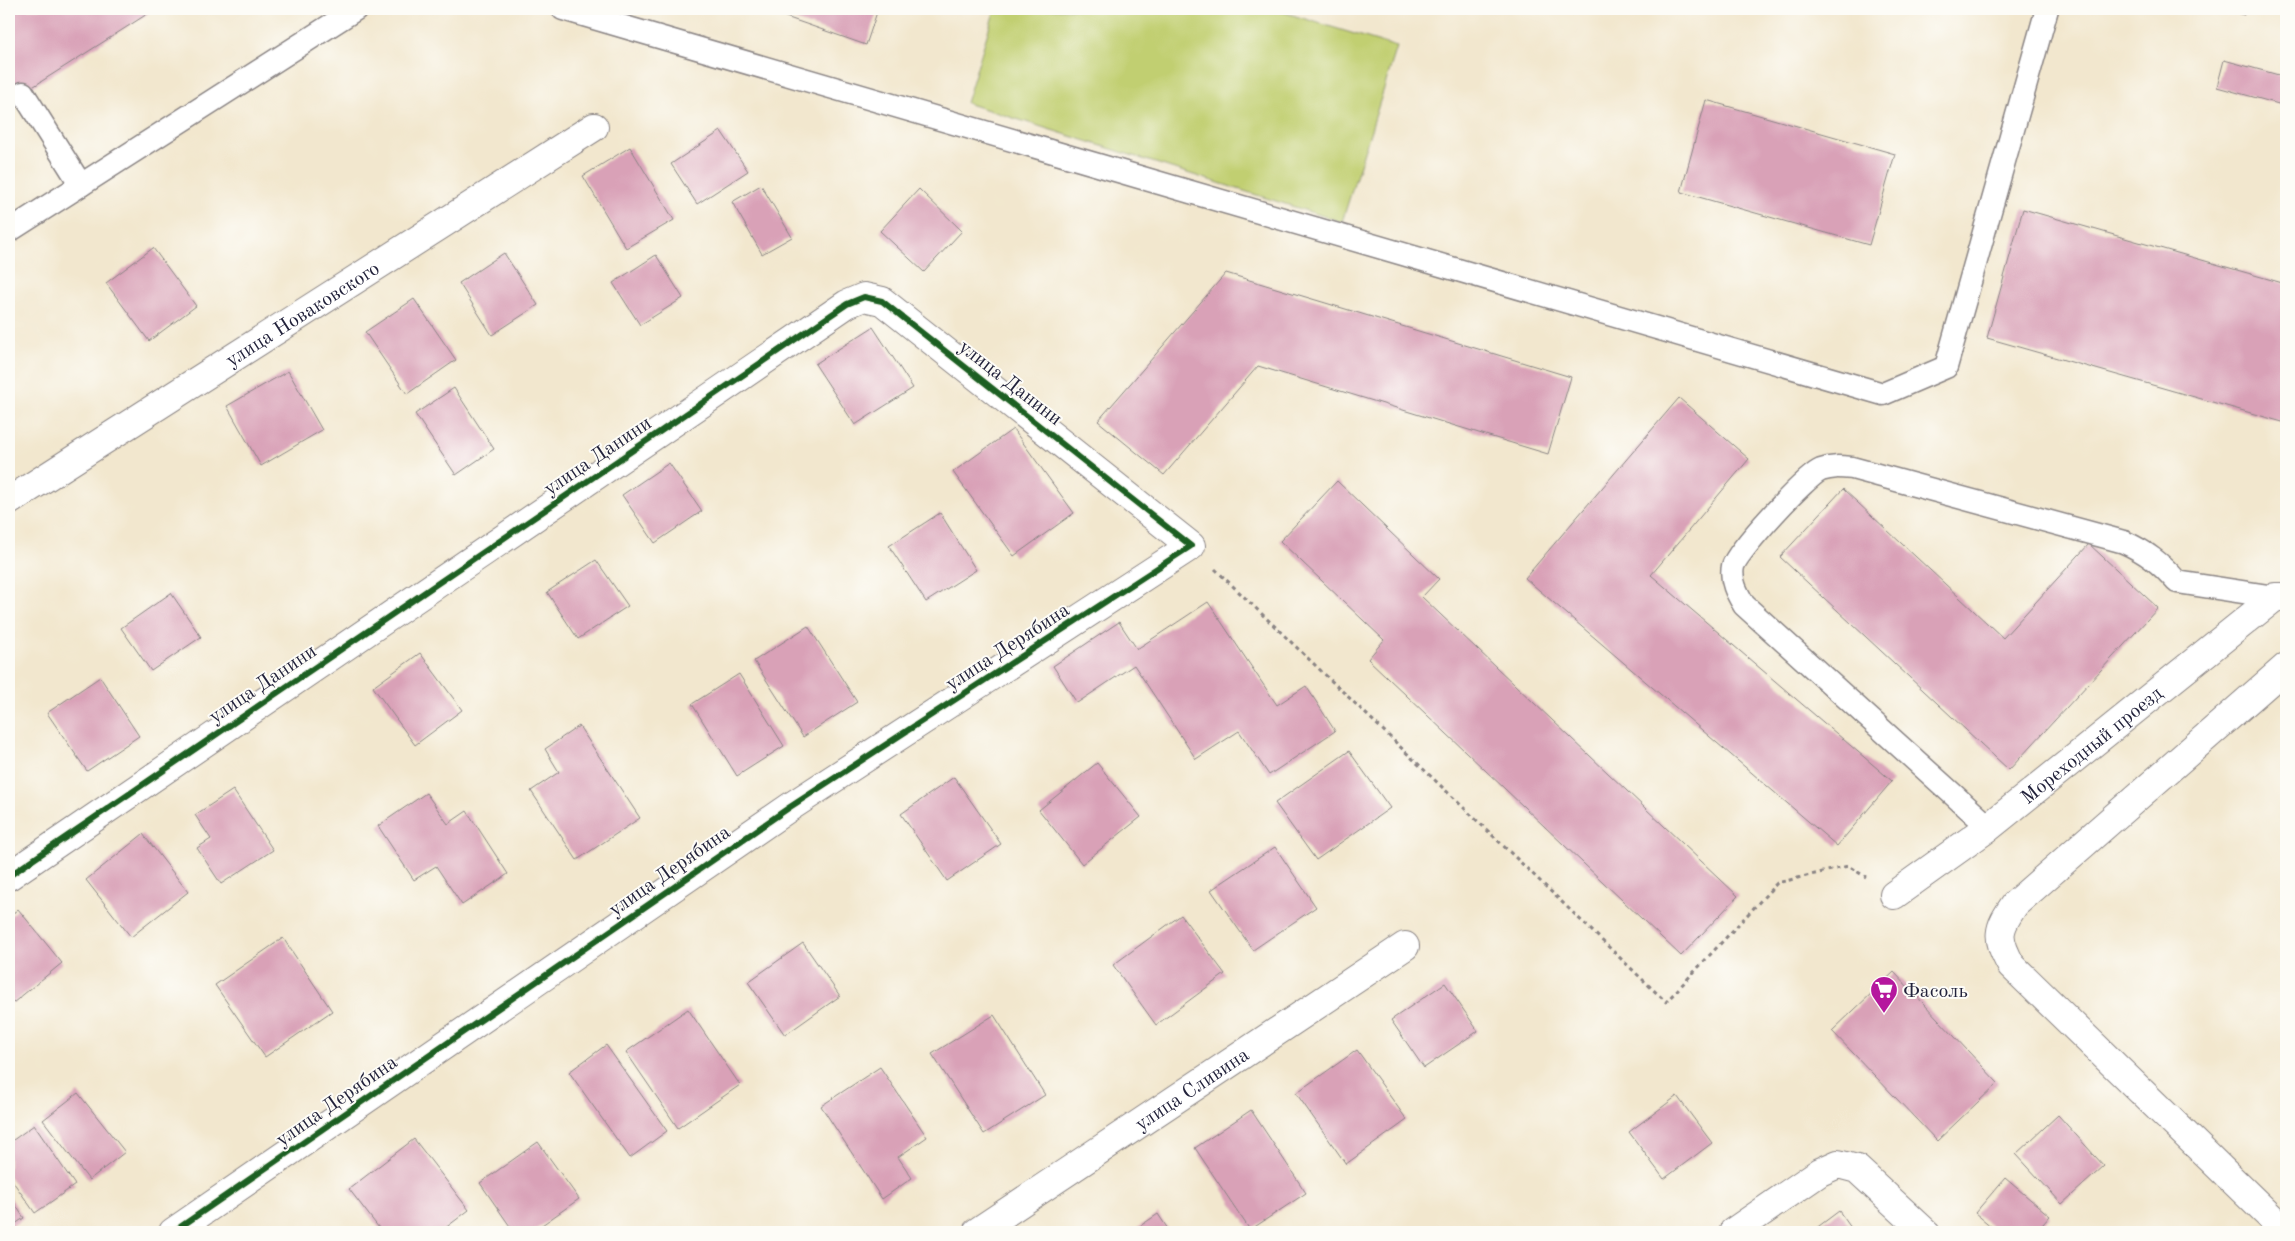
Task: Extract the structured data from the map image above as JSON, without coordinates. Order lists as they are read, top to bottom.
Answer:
{
  "streets": {
    "street": [
      "улица Новаковского",
      "улица Данини",
      "улица Дерябина",
      "Мореходный проезд",
      "улица Сливина"
    ]
  },
  "crossings": [
    ["улица Данини", "улица Дерябина"]
  ],
  "places": {
    "supermarket": ["Фасоль"]
  }
}
